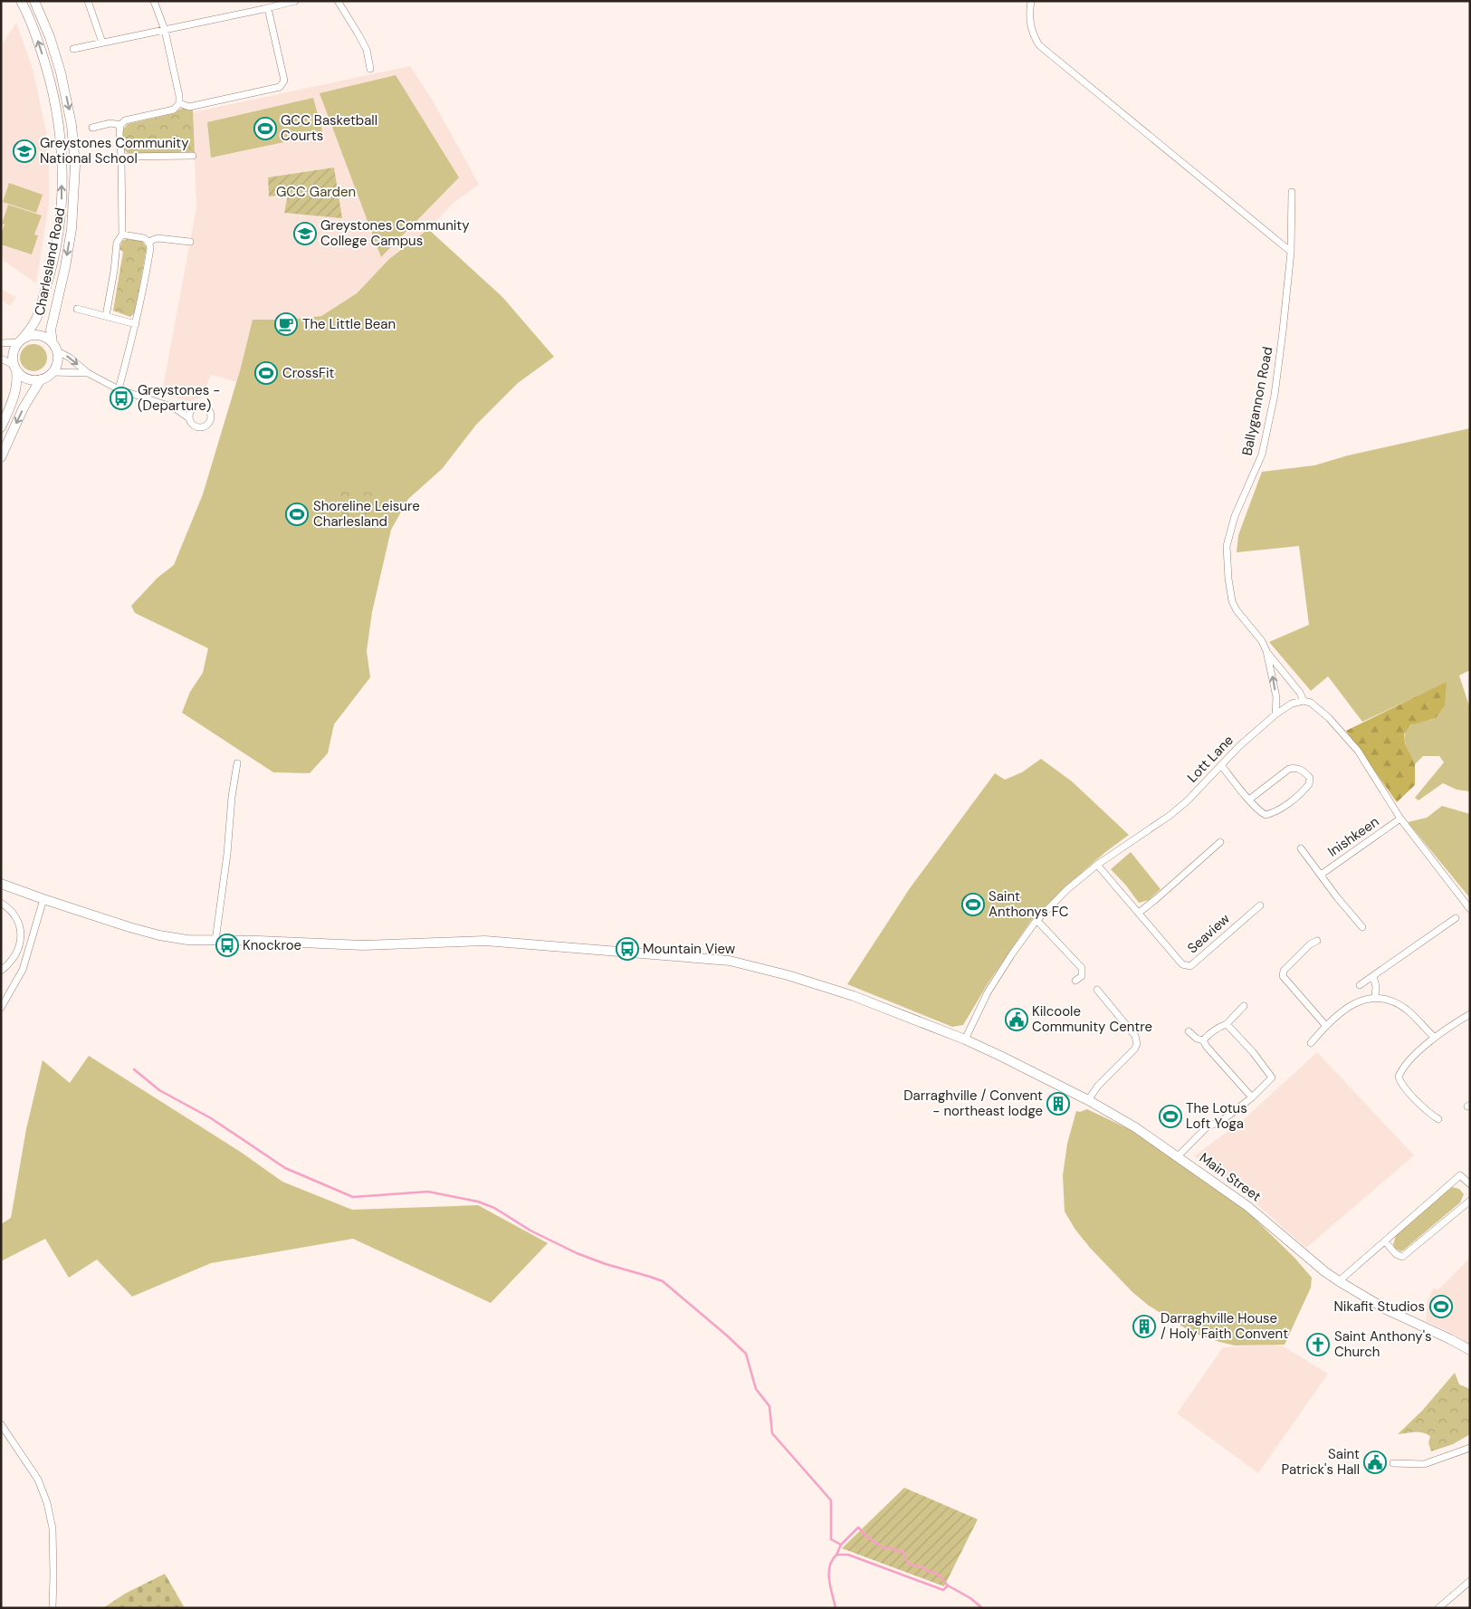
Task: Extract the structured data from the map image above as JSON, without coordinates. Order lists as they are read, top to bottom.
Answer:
{
  "streets": {
    "main road": ["Charlesland Road", "Main Street"],
    "street": [
      "Ballygannon Road",
      "Lott Lane",
      "Inishkeen",
      "Seaview"
    ]
  },
  "crossings": [
    ["Ballygannon Road", "Lott Lane"],
    ["Lott Lane", "Seaview"],
    ["Lott Lane", "Main Street"]
  ],
  "parks": ["GCC Garden"],
  "places": {
    "sports": [
      "GCC Basketball Courts",
      "CrossFit",
      "Shoreline Leisure Charlesland",
      "Saint Anthonys FC",
      "The Lotus Loft Yoga",
      "Nikafit Studios"
    ],
    "school or university": ["Greystones Community National School", "Greystones Community College Campus"],
    "cafe": ["The Little Bean"],
    "bus stop": ["Greystones - (Departure)", "Knockroe", "Mountain View"],
    "public building": ["Kilcoole Community Centre", "Saint Patrick's Hall"],
    "building": ["Darraghville / Convent - northeast lodge", "Darraghville House / Holy Faith Convent"],
    "church": ["Saint Anthony's Church"]
  }
}
